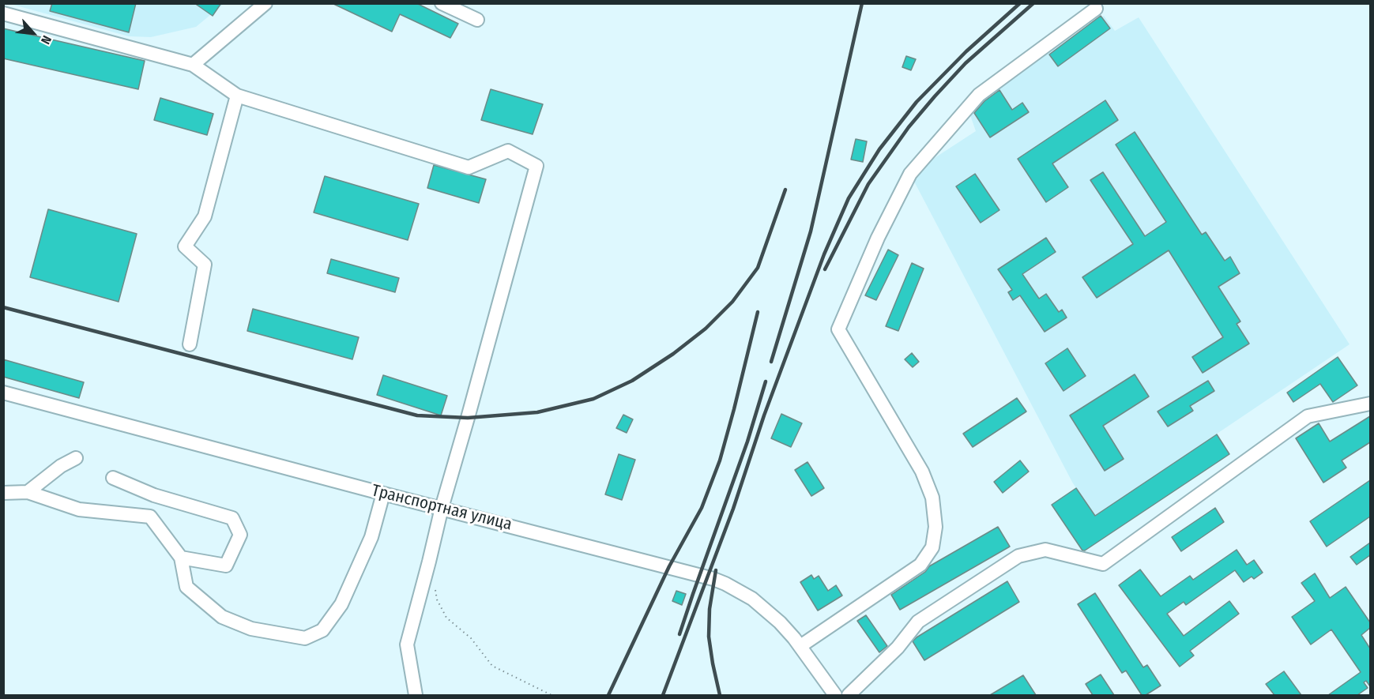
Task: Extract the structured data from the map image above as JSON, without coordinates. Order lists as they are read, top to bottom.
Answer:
{
  "streets": {
    "street": ["Транспортная улица"]
  },
  "north": "bottom right"
}
